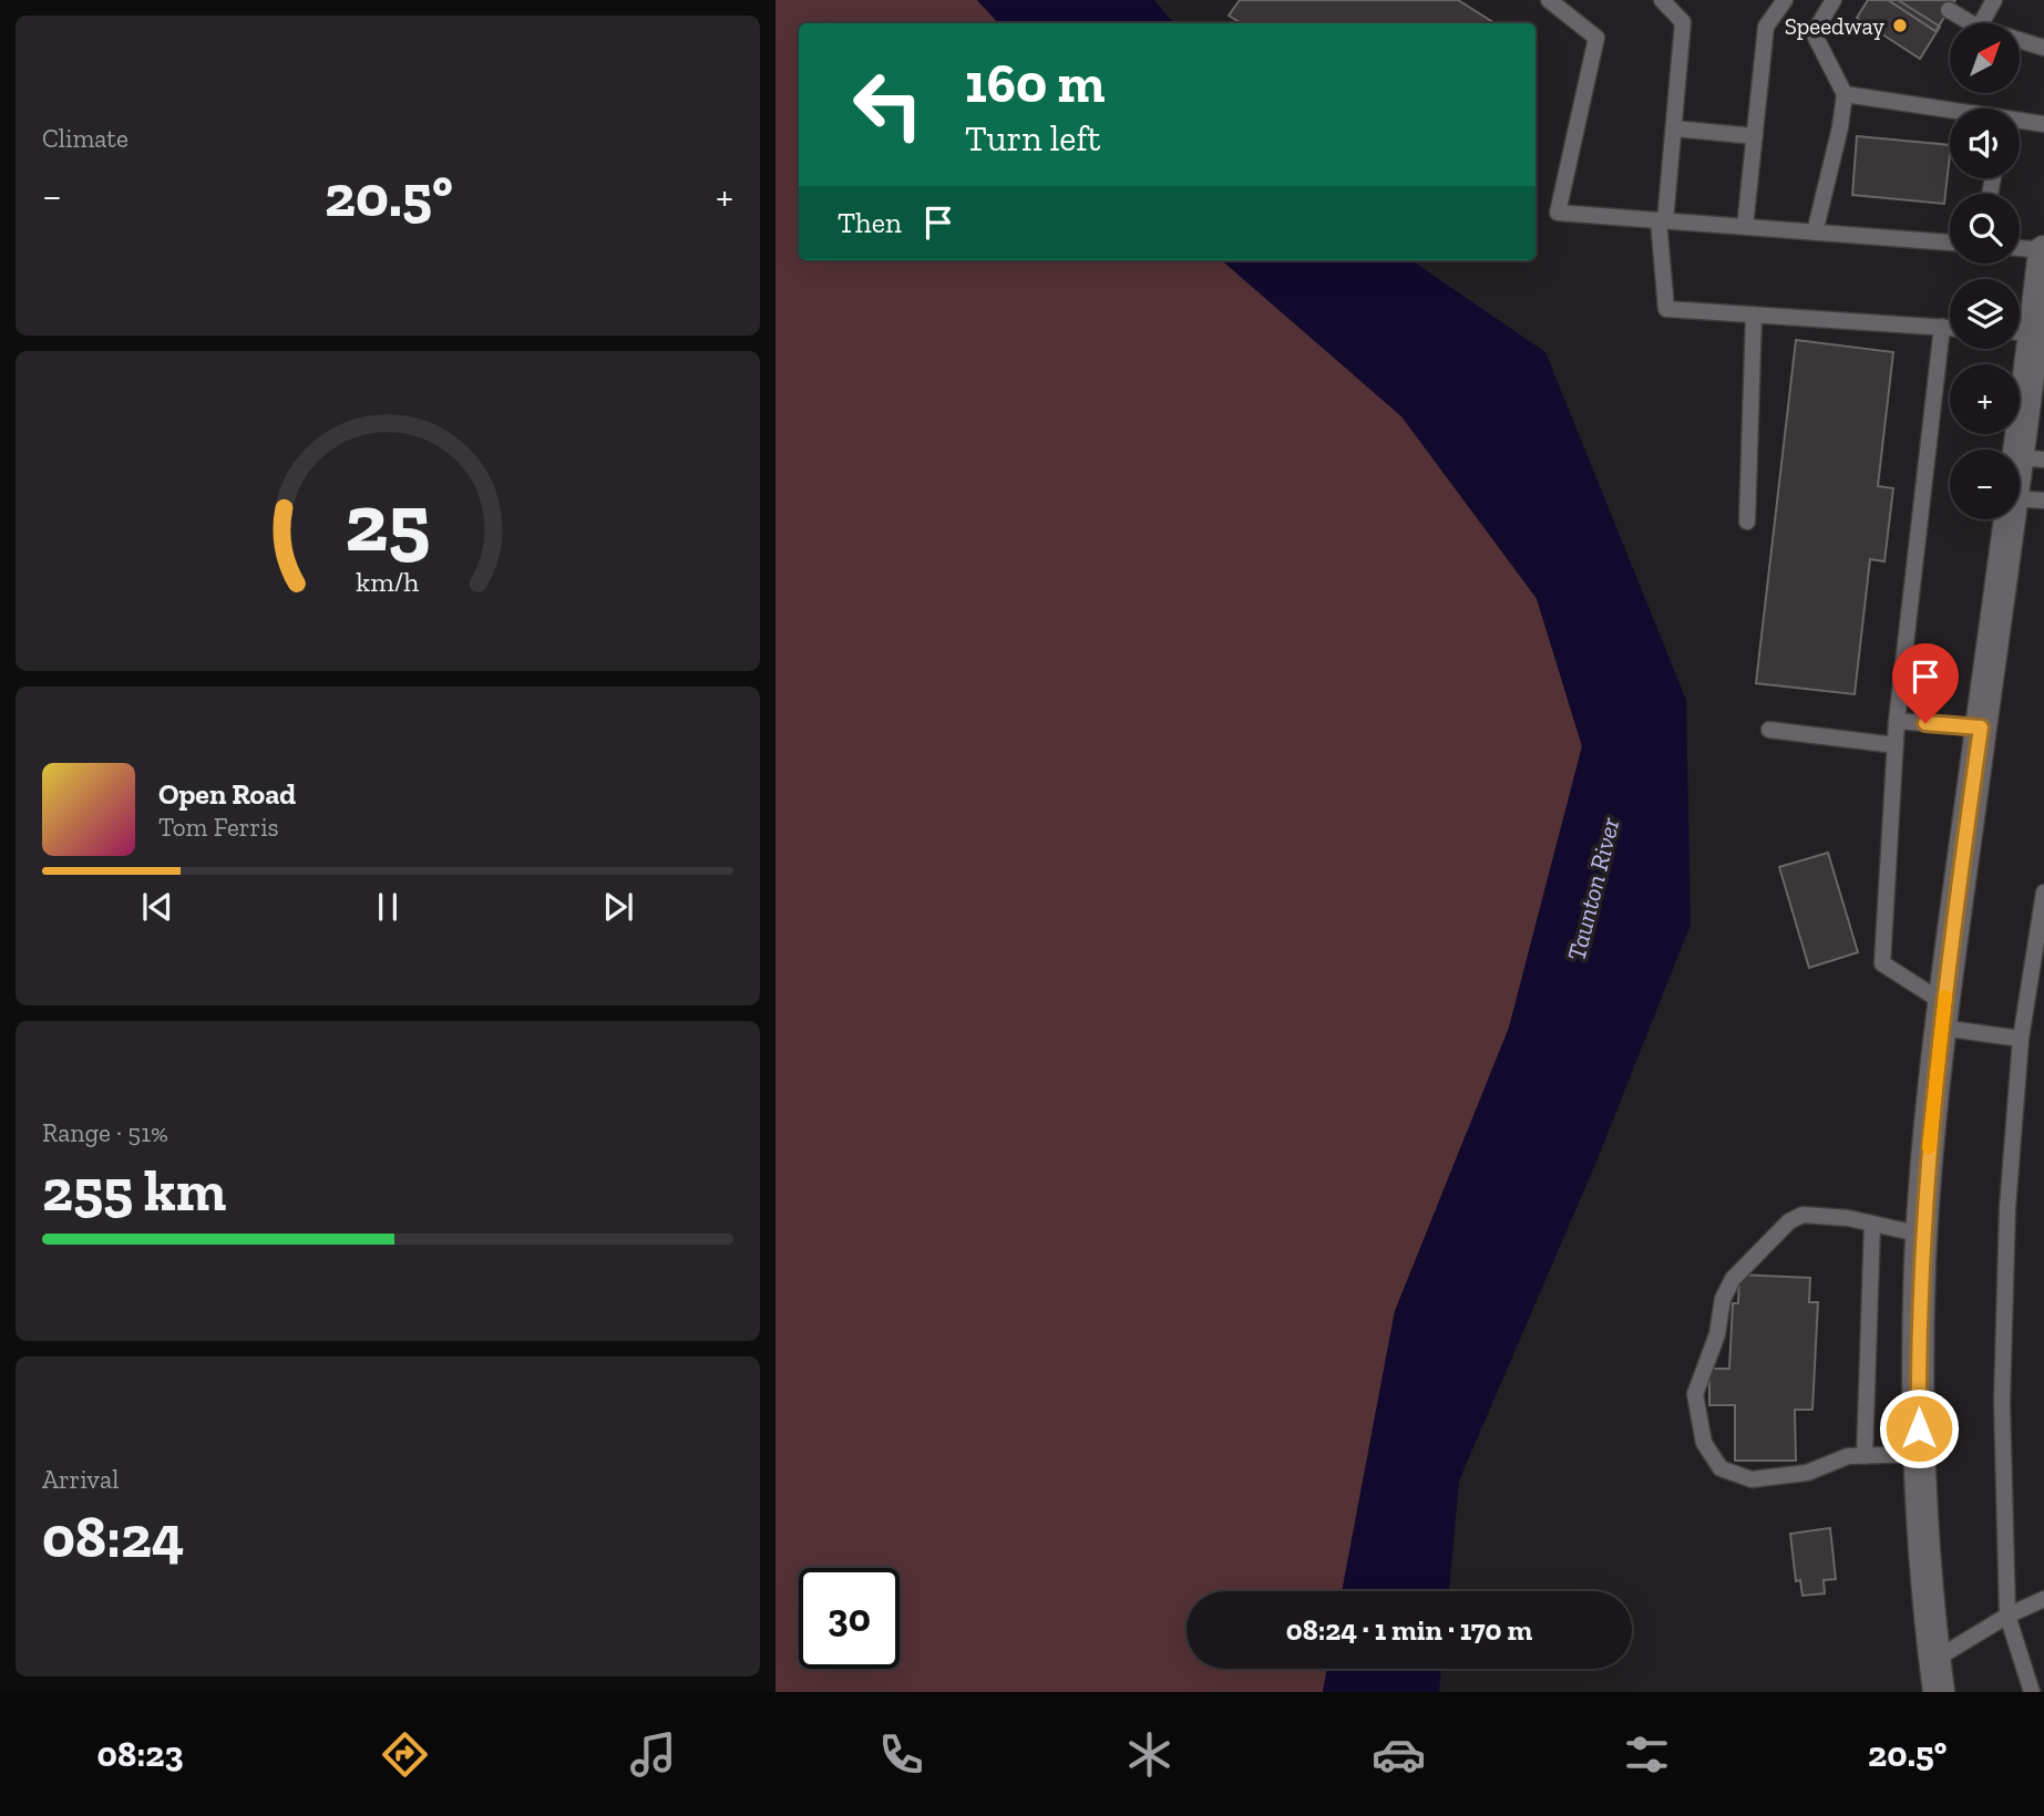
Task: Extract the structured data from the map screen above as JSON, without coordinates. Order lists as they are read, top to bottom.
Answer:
{
  "water": ["Taunton River"],
  "places": ["Speedway"],
  "north": "top right",
  "page": {
    "tile": [
      "Climate",
      ["Range · 51%", "255 km"],
      ["Arrival", "08:24"]
    ],
    "map_buttons": ["+", "−"],
    "turn": ["160 m", "Turn left"],
    "heat": ["−", "20.5°", "+"],
    "then": "Then",
    "song": ["Open Road", "Tom Ferris"],
    "limit": "30",
    "trip": "08:24 · 1 min · 170 m",
    "tabs": ["08:23", "20.5°"],
    "gauge": ["25", "km/h"]
  }
}
